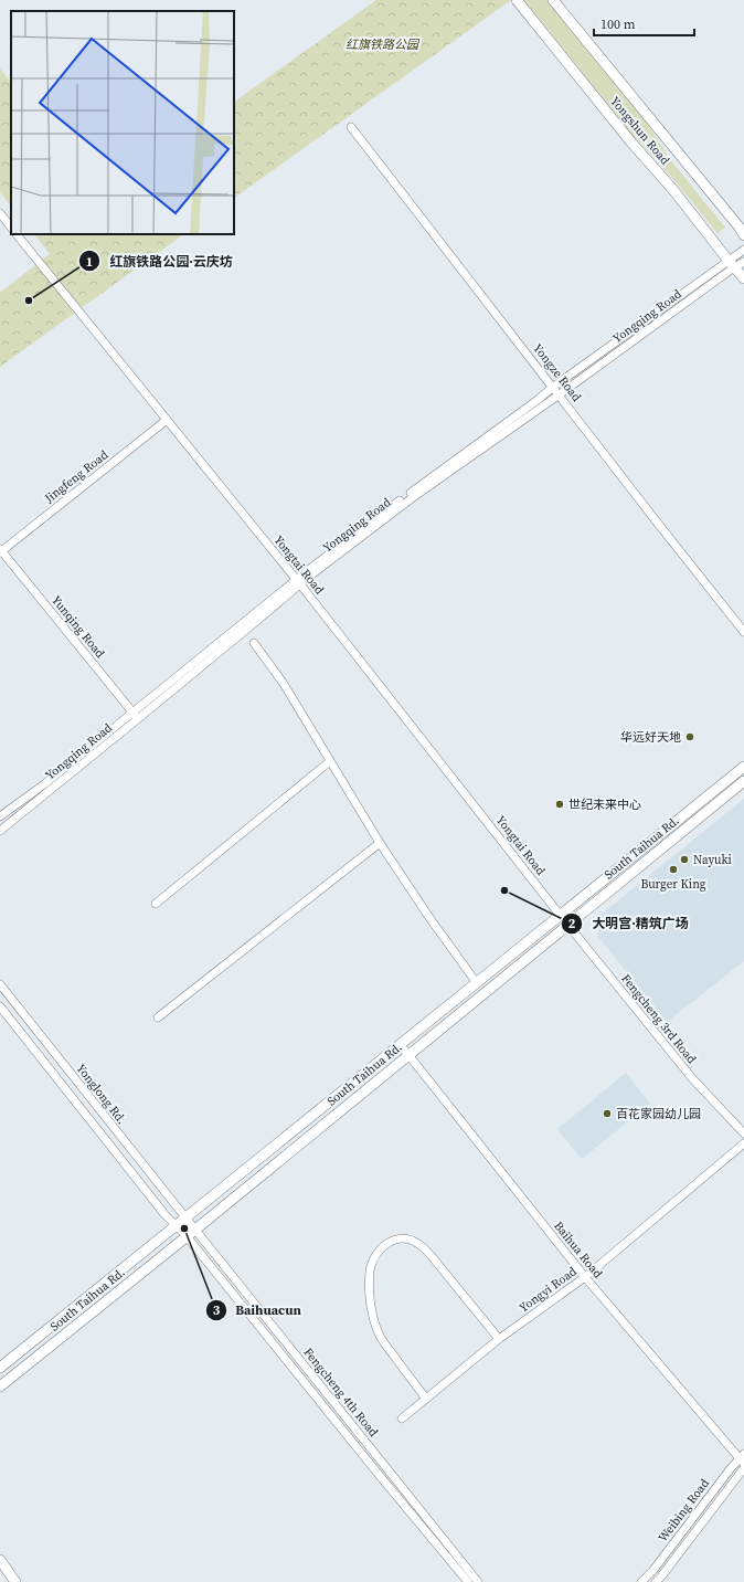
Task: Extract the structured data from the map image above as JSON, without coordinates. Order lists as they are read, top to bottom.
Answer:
{
  "streets": {
    "main road": ["Yongshun Road", "South Taihua Rd."],
    "street": [
      "Yongqing Road",
      "Yongze Road",
      "Jingfeng Road",
      "Yongtai Road",
      "Yunqing Road",
      "Fengcheng 3rd Road",
      "Yonglong Rd.",
      "Baihua Road",
      "Yongyi Road",
      "Fengcheng 4th Road",
      "Weibing Road"
    ]
  },
  "crossings": [
    ["Yongshun Road", "Yongqing Road"],
    ["Yongqing Road", "Yongze Road"],
    ["Yongqing Road", "Yongtai Road"],
    ["Yongqing Road", "Yunqing Road"],
    ["Jingfeng Road", "Yongtai Road"],
    ["Jingfeng Road", "Yunqing Road"],
    ["Yongtai Road", "South Taihua Rd."],
    ["Yongtai Road", "Fengcheng 3rd Road"],
    ["South Taihua Rd.", "Fengcheng 3rd Road"],
    ["South Taihua Rd.", "Yonglong Rd."],
    ["South Taihua Rd.", "Baihua Road"],
    ["South Taihua Rd.", "Fengcheng 4th Road"],
    ["Yonglong Rd.", "Fengcheng 4th Road"],
    ["Baihua Road", "Yongyi Road"],
    ["Baihua Road", "Weibing Road"]
  ],
  "parks": ["红旗铁路公园"],
  "places": [
    "红旗铁路公园·云庆坊",
    "华远好天地",
    "世纪未来中心",
    "Nayuki",
    "Burger King",
    "大明宫·精筑广场",
    "百花家园幼儿园",
    "Baihuacun"
  ],
  "scale_bar": "100 m"
}
